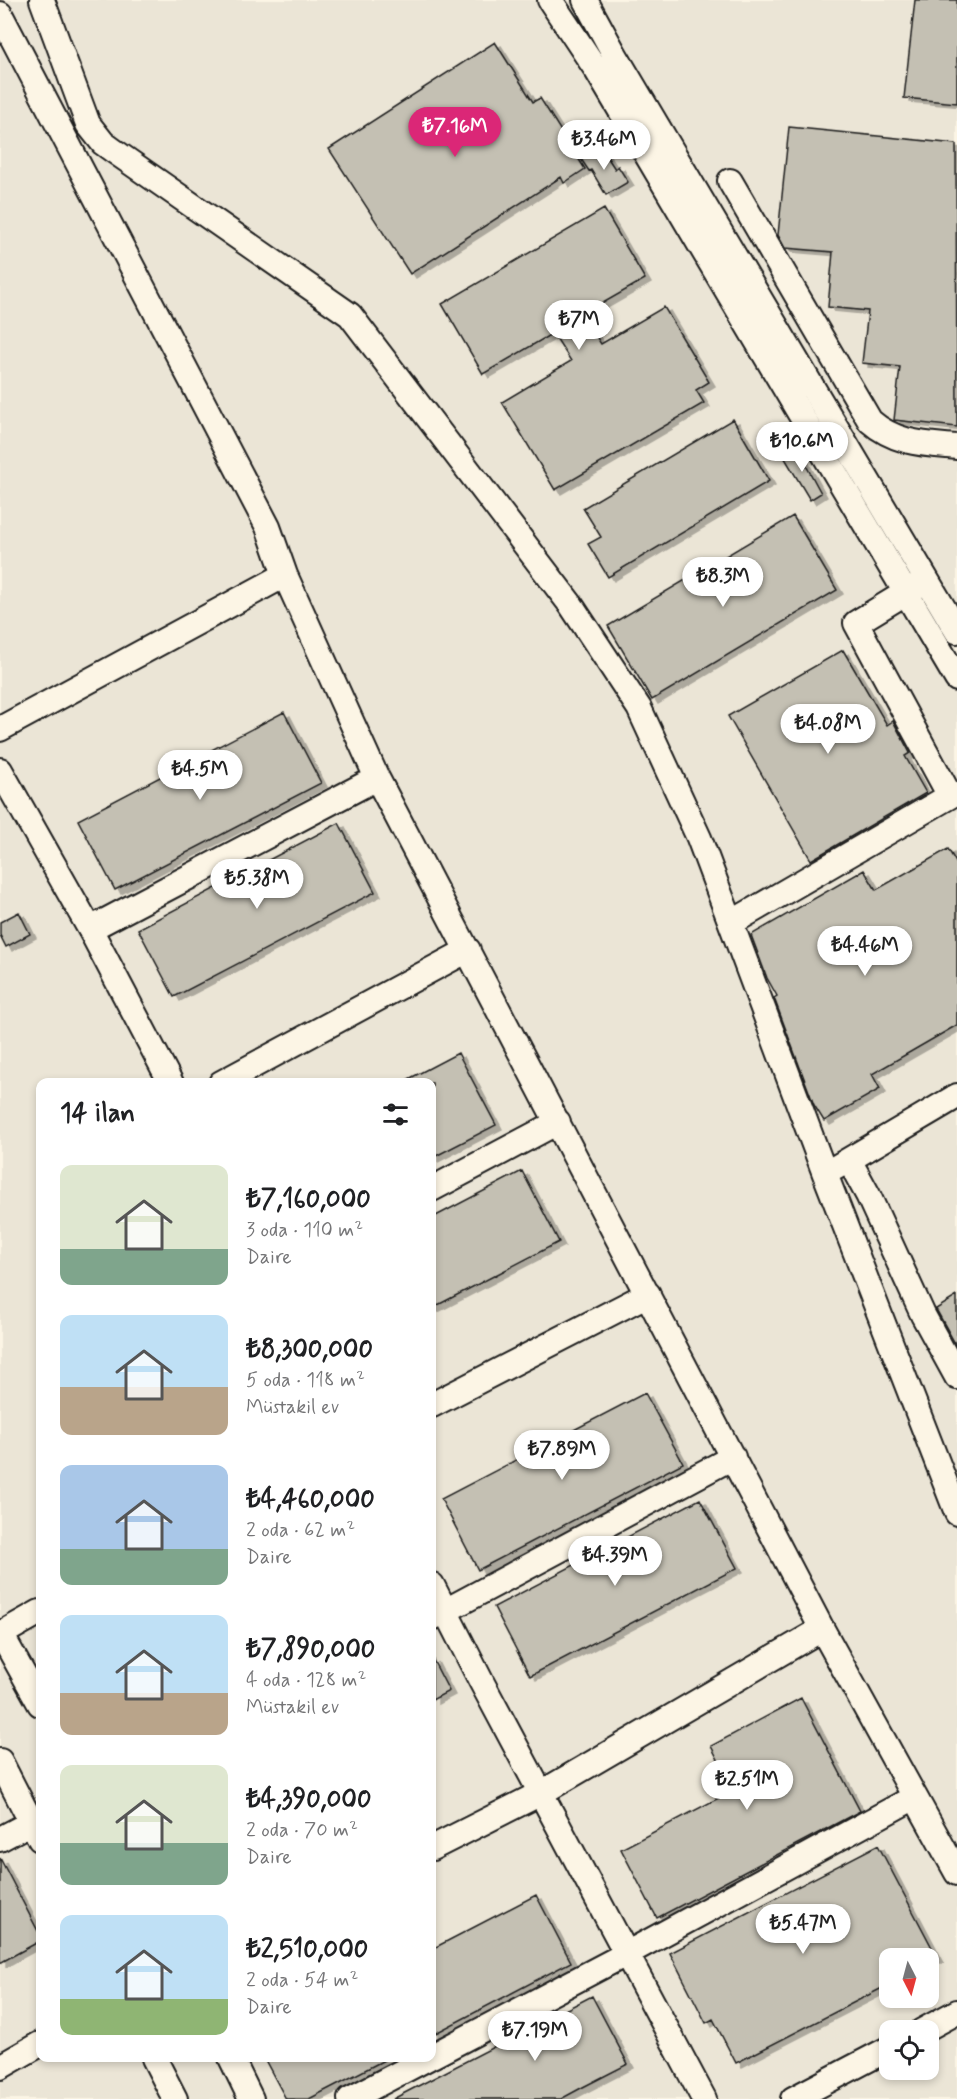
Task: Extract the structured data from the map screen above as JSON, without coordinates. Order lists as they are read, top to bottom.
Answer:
{
  "north": "bottom",
  "page": {
    "price": [
      "₺7.16M",
      "₺3.46M",
      "₺7M",
      "₺10.6M",
      "₺8.3M",
      "₺4.08M",
      "₺4.5M",
      "₺5.38M",
      "₺4.46M",
      "₺7.89M",
      "₺4.39M",
      "₺2.51M",
      "₺5.47M",
      "₺7.19M"
    ],
    "heading": "14 ilan",
    "list": [
      {
        "name": "₺7,160,000",
        "note": "3 oda · 110 m² · Daire"
      },
      {
        "name": "₺8,300,000",
        "note": "5 oda · 118 m² · Müstakil ev"
      },
      {
        "name": "₺4,460,000",
        "note": "2 oda · 62 m² · Daire"
      },
      {
        "name": "₺7,890,000",
        "note": "4 oda · 128 m² · Müstakil ev"
      },
      {
        "name": "₺4,390,000",
        "note": "2 oda · 70 m² · Daire"
      },
      {
        "name": "₺2,510,000",
        "note": "2 oda · 54 m² · Daire"
      }
    ]
  }
}
